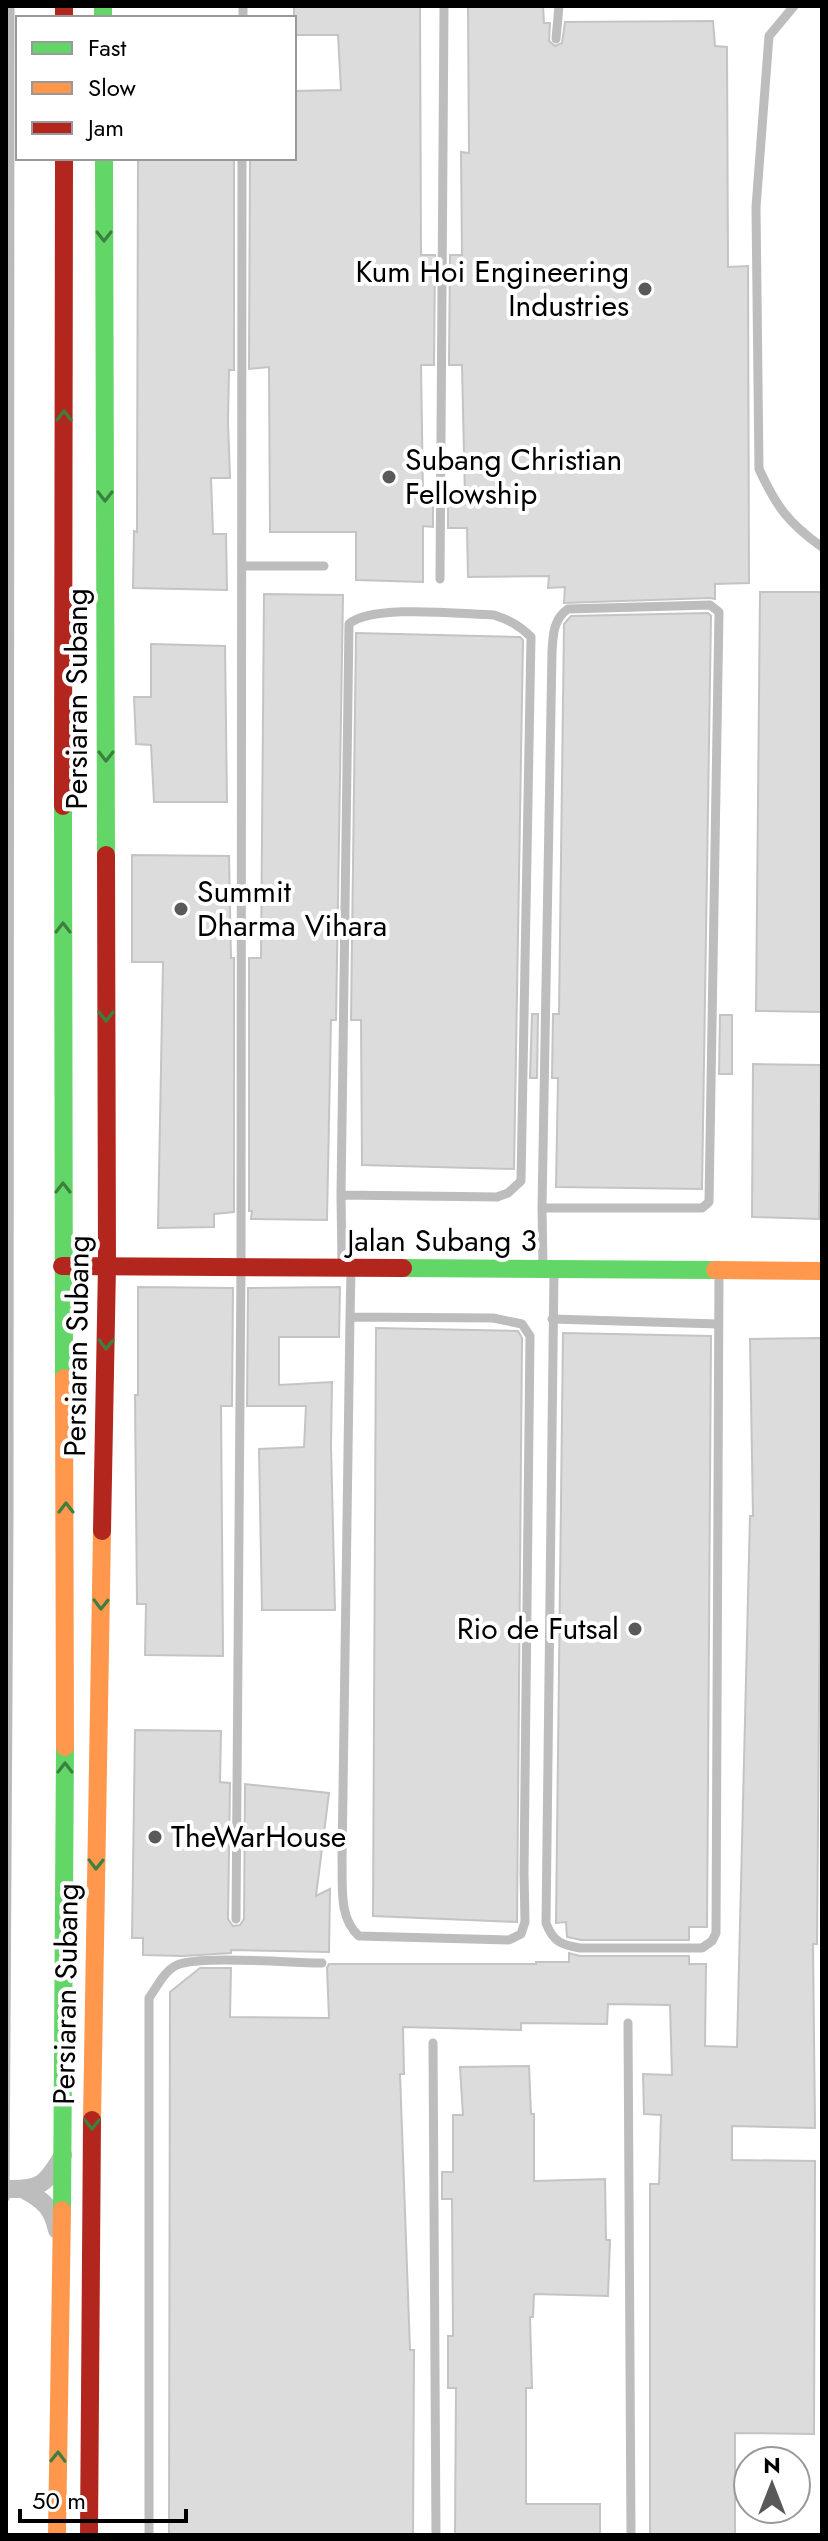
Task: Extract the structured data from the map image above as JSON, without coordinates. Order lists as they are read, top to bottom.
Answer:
{
  "streets": {
    "street": ["Persiaran Subang", "Jalan Subang 3"]
  },
  "crossings": [
    ["Persiaran Subang", "Jalan Subang 3"]
  ],
  "places": [
    "Kum Hoi Engineering Industries",
    "Subang Christian Fellowship",
    "Summit Dharma Vihara",
    "Rio de Futsal",
    "TheWarHouse"
  ],
  "legend": ["Fast", "Slow", "Jam"],
  "scale_bar": "50 m",
  "north": "top"
}
